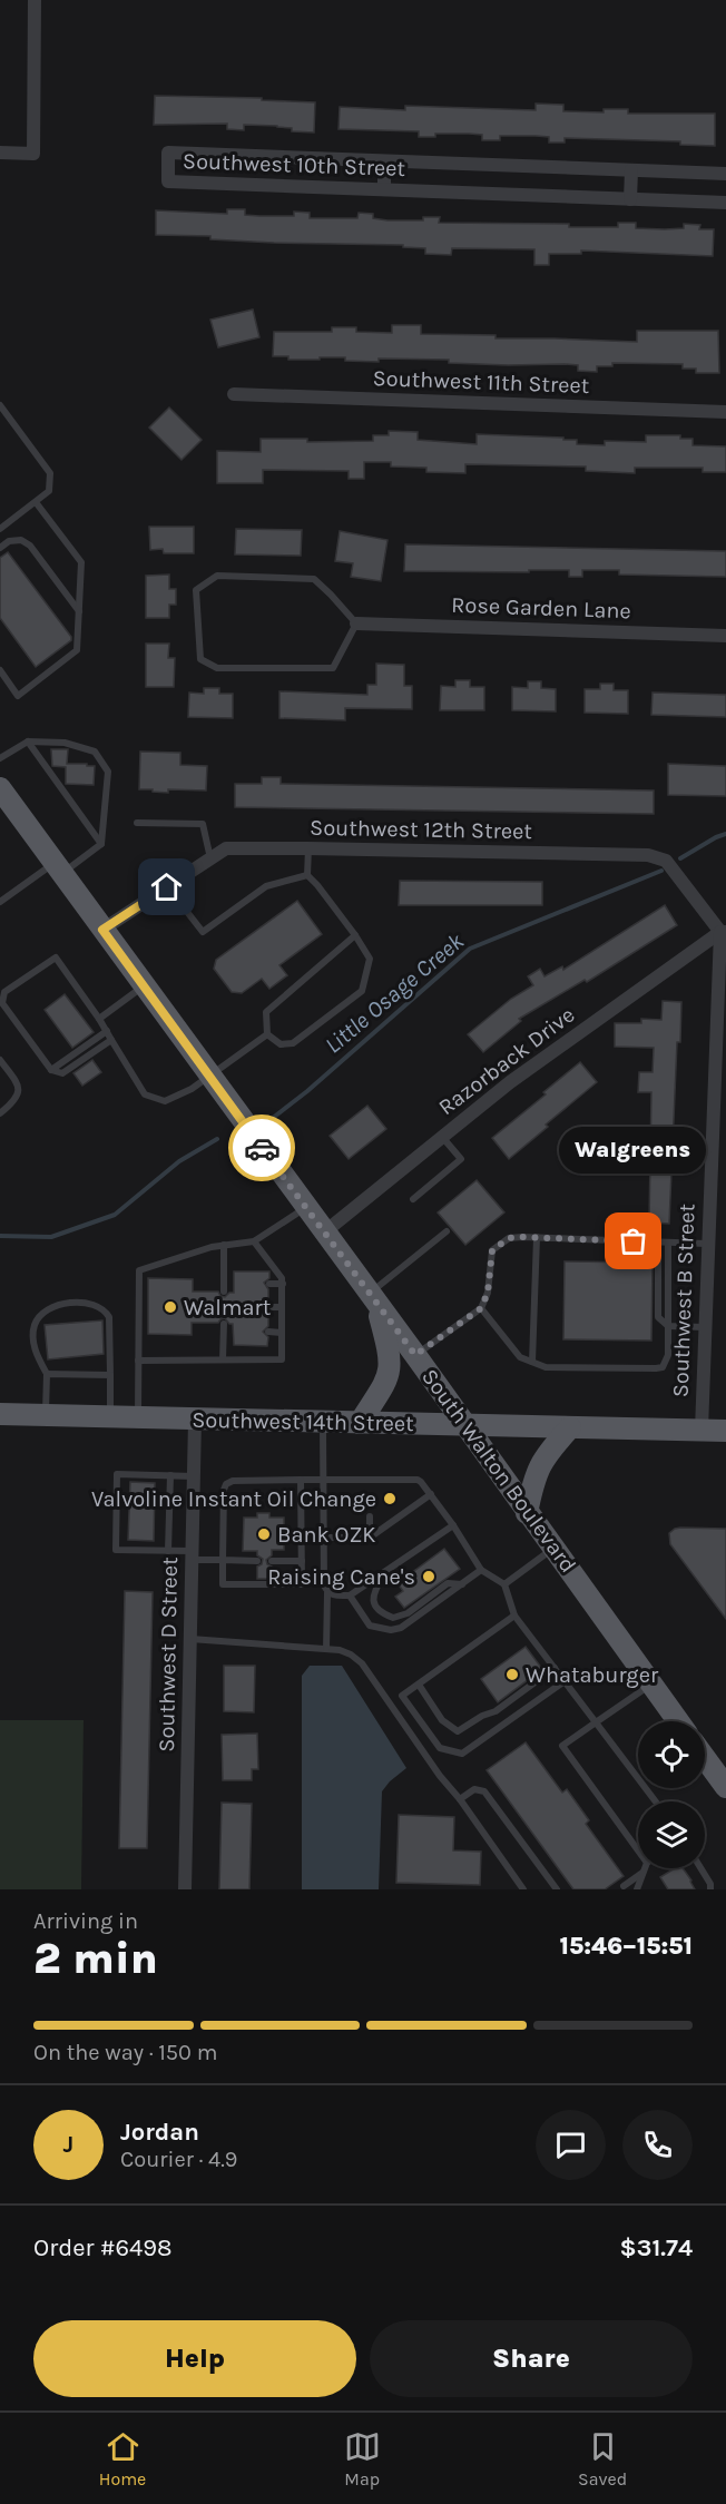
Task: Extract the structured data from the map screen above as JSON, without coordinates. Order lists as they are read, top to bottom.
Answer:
{
  "streets": {
    "main road": ["Southwest 14th Street", "South Walton Boulevard"],
    "street": [
      "Southwest 10th Street",
      "Southwest 11th Street",
      "Rose Garden Lane",
      "Southwest 12th Street",
      "Razorback Drive",
      "Southwest B Street",
      "Southwest D Street"
    ]
  },
  "crossings": [
    ["Southwest 12th Street", "Razorback Drive"],
    ["Southwest 12th Street", "Southwest B Street"],
    ["Southwest 12th Street", "South Walton Boulevard"],
    ["Razorback Drive", "Southwest B Street"],
    ["Razorback Drive", "South Walton Boulevard"],
    ["Southwest B Street", "Southwest 14th Street"],
    ["Southwest 14th Street", "South Walton Boulevard"],
    ["Southwest 14th Street", "Southwest D Street"]
  ],
  "water": ["Little Osage Creek"],
  "places": [
    "Walgreens",
    "Walmart",
    "Valvoline Instant Oil Change",
    "Bank OZK",
    "Raising Cane's",
    "Whataburger"
  ],
  "page": {
    "bubble": "Walgreens",
    "heading": ["2 min", "Arriving in", "15:46–15:51"],
    "panel": [
      "Jordan",
      "Courier · 4.9",
      "Order #6498",
      "$31.74"
    ],
    "bar": "On the way · 150 m",
    "round": "J",
    "buttons": ["Help", "Share"],
    "tabs": ["Home", "Map", "Saved"]
  }
}
